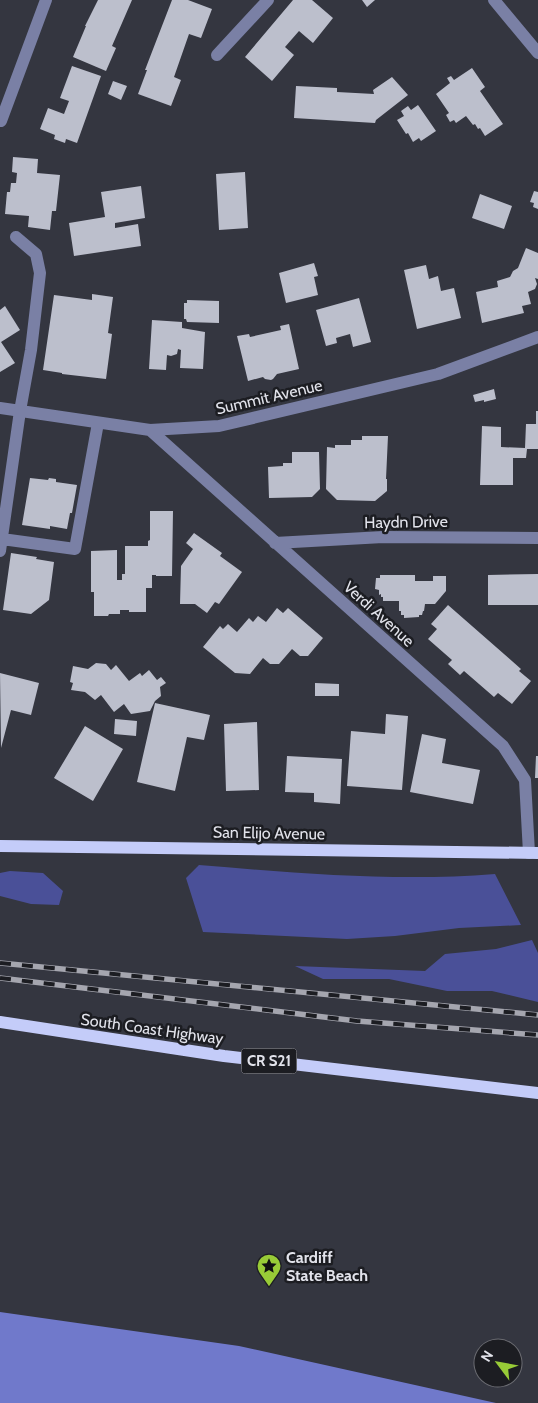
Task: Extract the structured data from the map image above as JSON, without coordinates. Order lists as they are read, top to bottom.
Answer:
{
  "streets": {
    "main road": ["San Elijo Avenue", "South Coast Highway", "CR S21"],
    "street": ["Summit Avenue", "Haydn Drive", "Verdi Avenue"]
  },
  "crossings": [
    ["Summit Avenue", "Verdi Avenue"],
    ["Haydn Drive", "Verdi Avenue"],
    ["Verdi Avenue", "San Elijo Avenue"]
  ],
  "places": {
    "place": ["Cardiff State Beach"]
  },
  "north": "top left"
}
